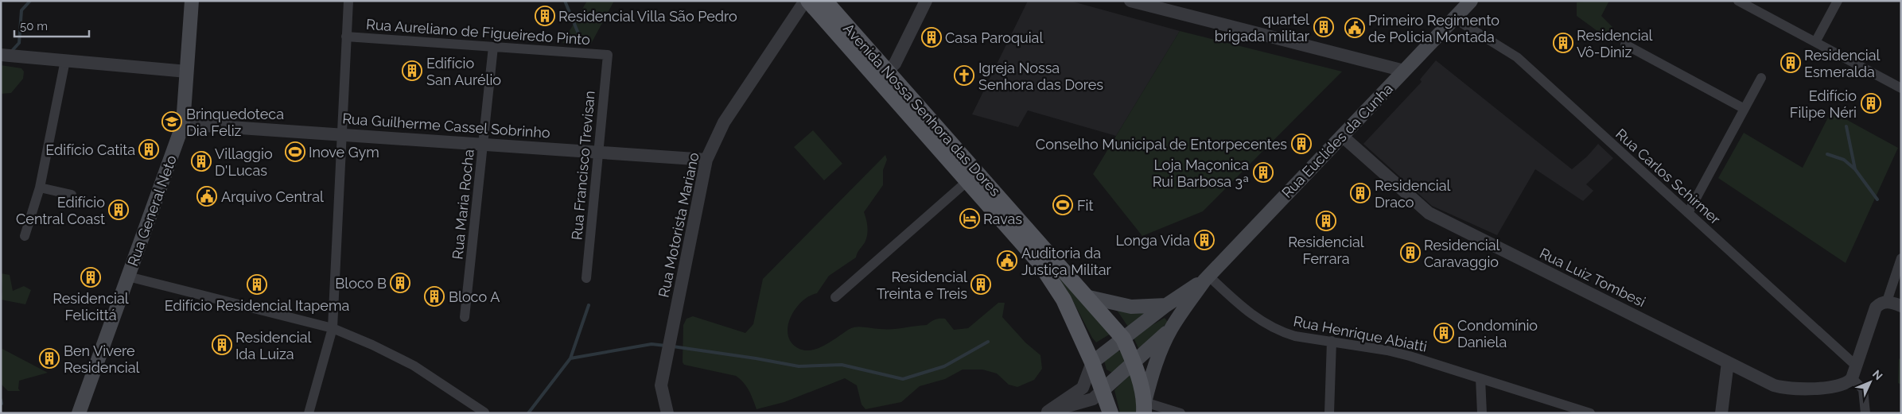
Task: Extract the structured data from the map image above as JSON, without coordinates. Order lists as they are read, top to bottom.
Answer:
{
  "streets": {
    "main road": ["Avenida Nossa Senhora das Dores", "Rua Euclides da Cunha", "Rua General Neto"],
    "street": [
      "Rua Aureliano de Figueiredo Pinto",
      "Rua Guilherme Cassel Sobrinho",
      "Rua Francisco Trevisan",
      "Rua Carlos Schirmer",
      "Rua Maria Rocha",
      "Rua Motorista Mariano",
      "Rua Luiz Tombesi",
      "Rua Henrique Abiatti"
    ]
  },
  "crossings": [
    ["Rua Aureliano de Figueiredo Pinto", "Rua Francisco Trevisan"],
    ["Rua Aureliano de Figueiredo Pinto", "Rua Maria Rocha"],
    ["Avenida Nossa Senhora das Dores", "Rua Euclides da Cunha"],
    ["Rua Guilherme Cassel Sobrinho", "Rua Francisco Trevisan"],
    ["Rua Guilherme Cassel Sobrinho", "Rua Maria Rocha"],
    ["Rua Guilherme Cassel Sobrinho", "Rua General Neto"],
    ["Rua Guilherme Cassel Sobrinho", "Rua Motorista Mariano"],
    ["Rua Euclides da Cunha", "Rua Carlos Schirmer"],
    ["Rua Euclides da Cunha", "Rua Luiz Tombesi"],
    ["Rua Euclides da Cunha", "Rua Henrique Abiatti"]
  ],
  "places": {
    "building": [
      "Residencial Villa São Pedro",
      "quartel brigada militar",
      "Casa Paroquial",
      "Residencial Vô-Diniz",
      "Residencial Esmeralda",
      "Edifício San Aurélio",
      "Edifício Filipe Néri",
      "Conselho Municipal de Entorpecentes",
      "Edifício Catita",
      "Villaggio D'Lucas",
      "Loja Maçonica Rui Barbosa 3ª",
      "Residencial Draco",
      "Edifício Central Coast",
      "Residencial Ferrara",
      "Longa Vida",
      "Residencial Caravaggio",
      "Residencial Felicittá",
      "Bloco B",
      "Edifício Residencial Itapema",
      "Residencial Treinta e Treis",
      "Bloco A",
      "Condomínio Daniela",
      "Residencial Ida Luiza",
      "Ben Vivere Residencial"
    ],
    "public building": ["Primeiro Regimento de Policia Montada", "Arquivo Central", "Auditoria da Justiça Militar"],
    "church": ["Igreja Nossa Senhora das Dores"],
    "school or university": ["Brinquedoteca Dia Feliz"],
    "sports": ["Inove Gym", "Fit"],
    "hotel": ["Ravas"]
  },
  "scale_bar": "50 m",
  "north": "top right"
}
